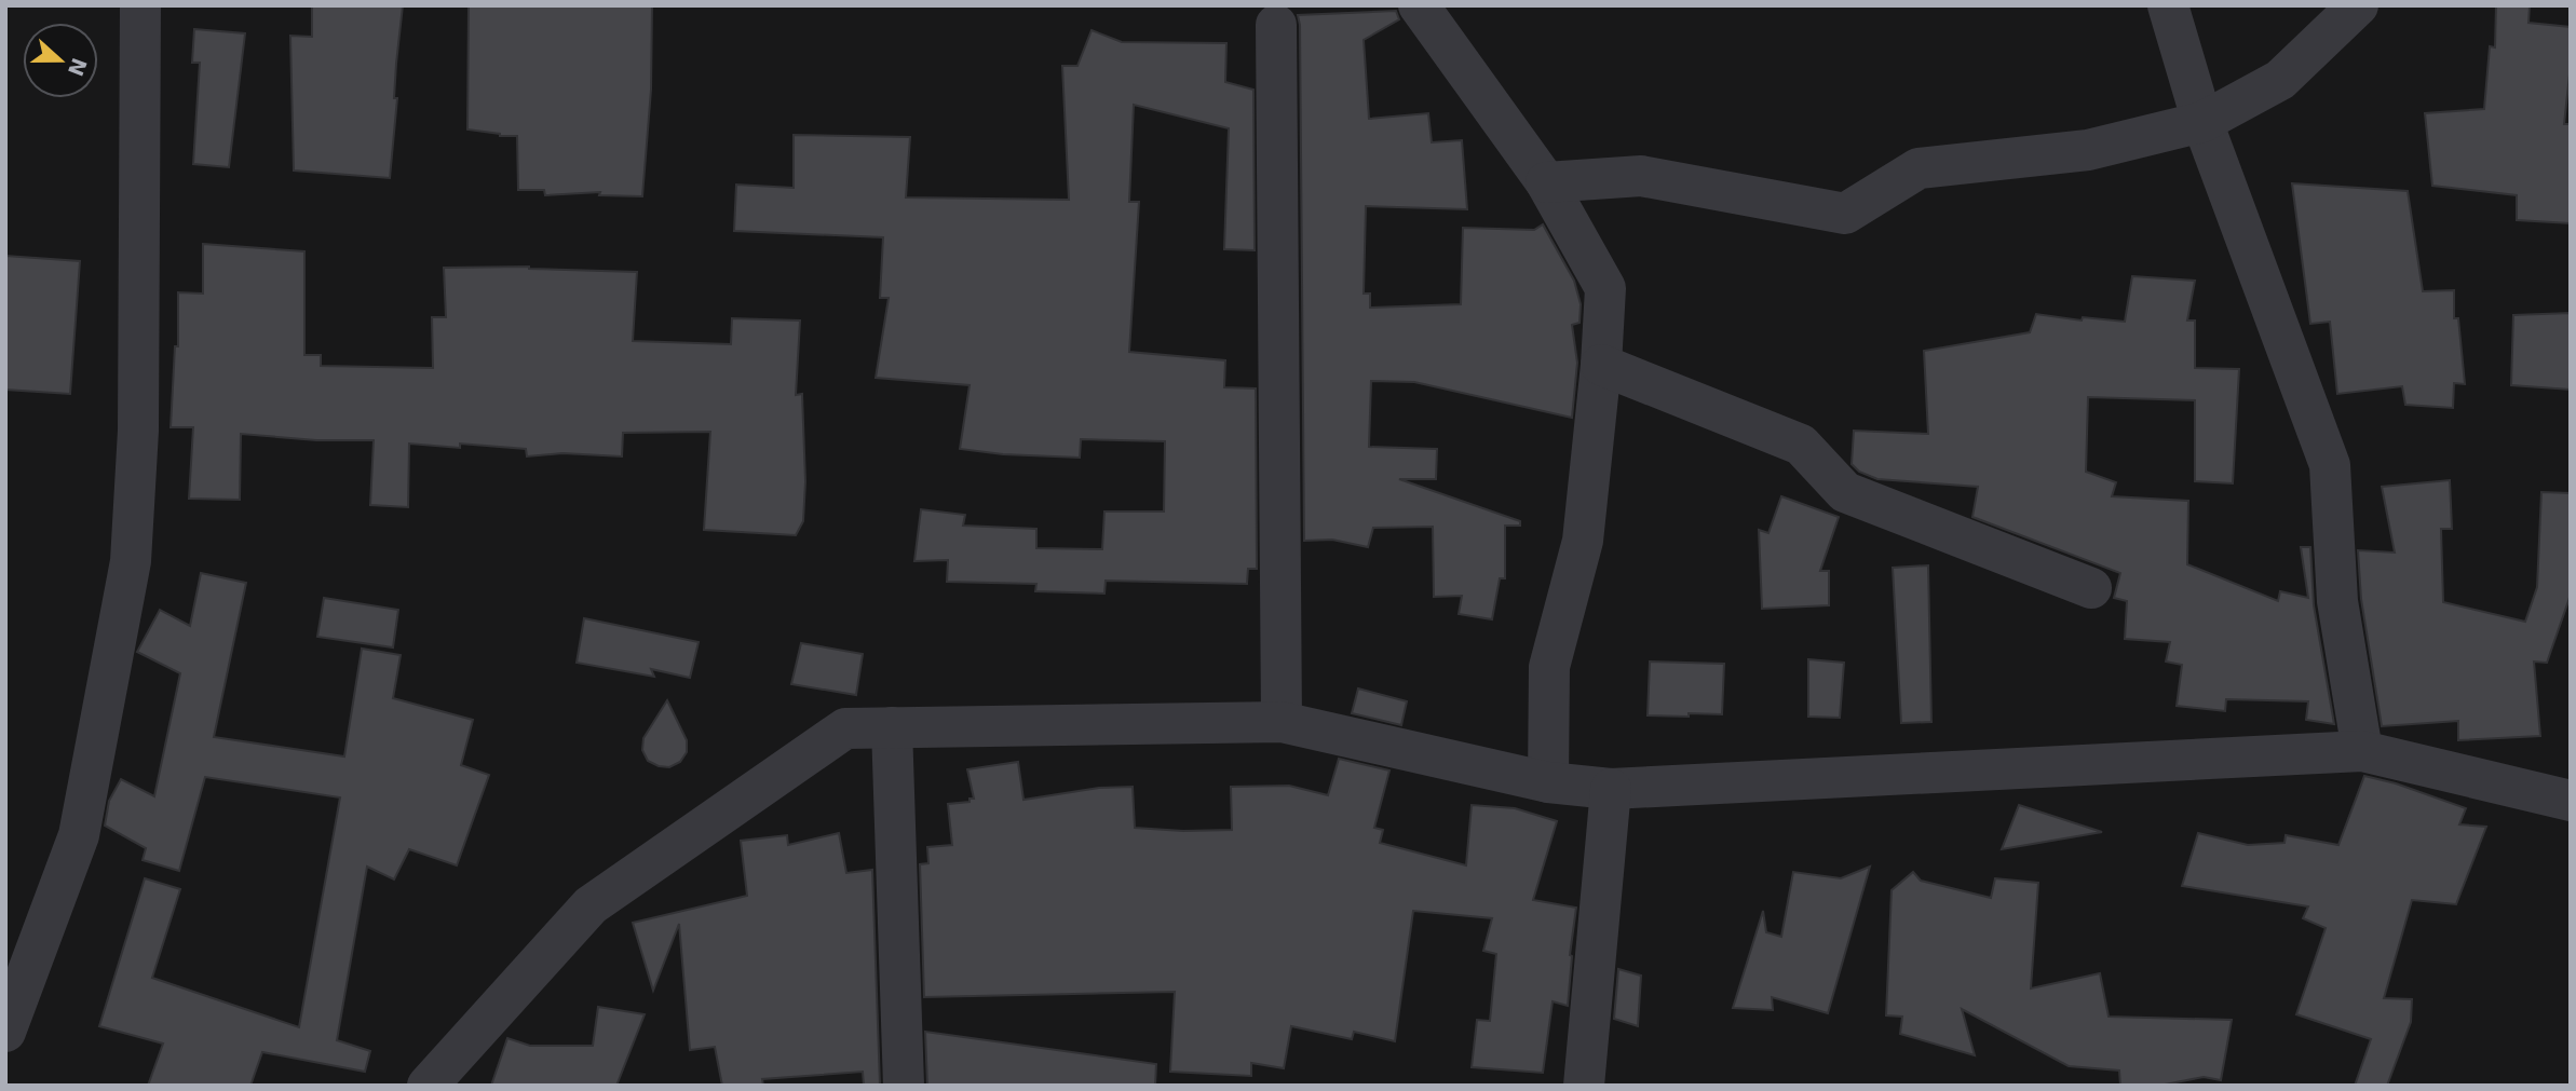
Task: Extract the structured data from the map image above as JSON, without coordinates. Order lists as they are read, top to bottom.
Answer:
{
  "north": "right"
}
